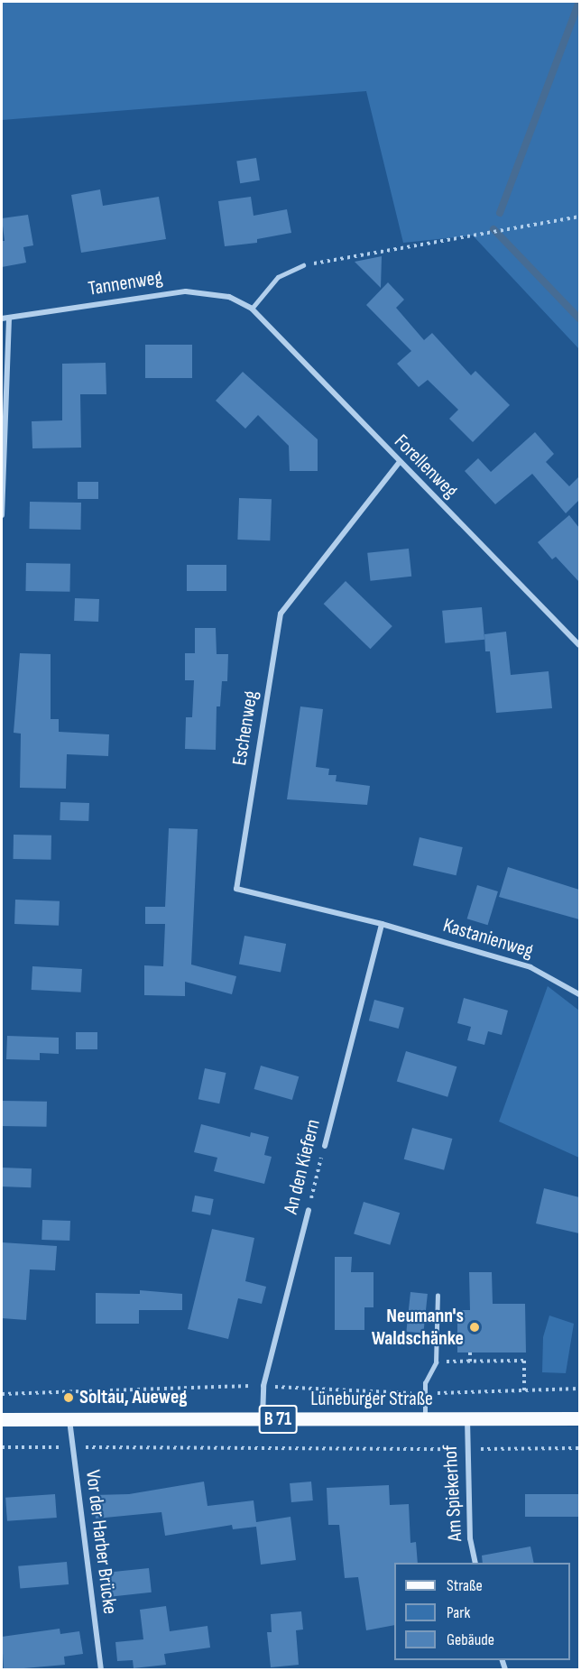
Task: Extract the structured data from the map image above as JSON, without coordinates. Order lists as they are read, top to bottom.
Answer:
{
  "streets": {
    "main road": ["Lüneburger Straße", "B 71"],
    "street": [
      "Tannenweg",
      "Forellenweg",
      "Eschenweg",
      "Kastanienweg",
      "An den Kiefern",
      "Am Spiekerhof",
      "Vor der Harber Brücke"
    ]
  },
  "crossings": [
    ["Tannenweg", "Forellenweg"],
    ["Forellenweg", "Eschenweg"],
    ["Eschenweg", "Kastanienweg"],
    ["Eschenweg", "An den Kiefern"],
    ["Kastanienweg", "An den Kiefern"],
    ["An den Kiefern", "Lüneburger Straße"],
    ["Lüneburger Straße", "Am Spiekerhof"],
    ["Lüneburger Straße", "Vor der Harber Brücke"]
  ],
  "places": ["Neumann's Waldschänke", "Soltau, Aueweg"],
  "legend": ["Straße", "Park", "Gebäude"]
}
